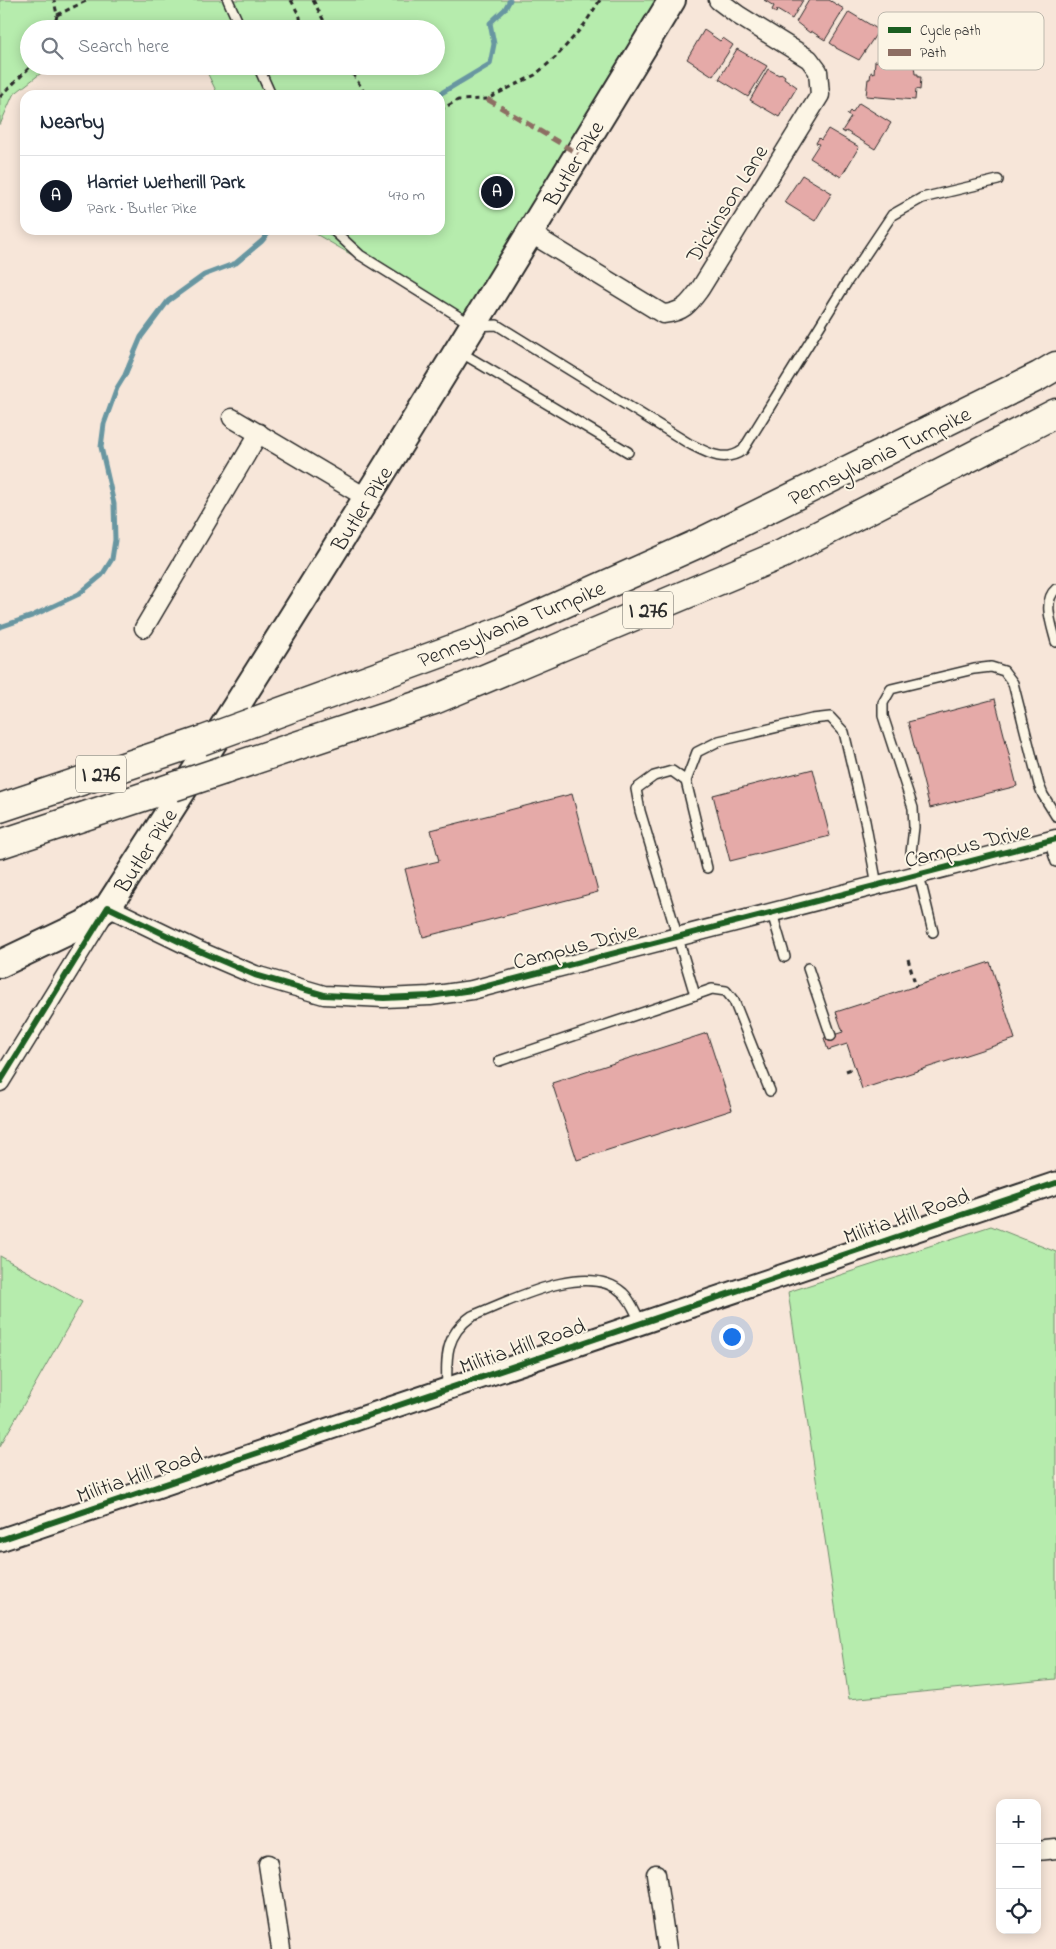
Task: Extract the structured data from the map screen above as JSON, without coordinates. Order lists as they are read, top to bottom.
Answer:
{
  "streets": {
    "highway": ["Pennsylvania Turnpike", "I 276"],
    "main road": ["Butler Pike"],
    "street": ["Dickinson Lane", "Campus Drive", "Militia Hill Road"]
  },
  "crossings": [
    ["Butler Pike", "Dickinson Lane"],
    ["Butler Pike", "Campus Drive"]
  ],
  "legend": ["Cycle path", "Path"],
  "page": {
    "search": "Search here",
    "heading": "Nearby",
    "list": [
      {
        "mark": "A",
        "name": "Harriet Wetherill Park",
        "note": "Park · Butler Pike",
        "value": "470 m"
      }
    ],
    "pins": "A",
    "map_buttons": ["+", "−"]
  }
}
